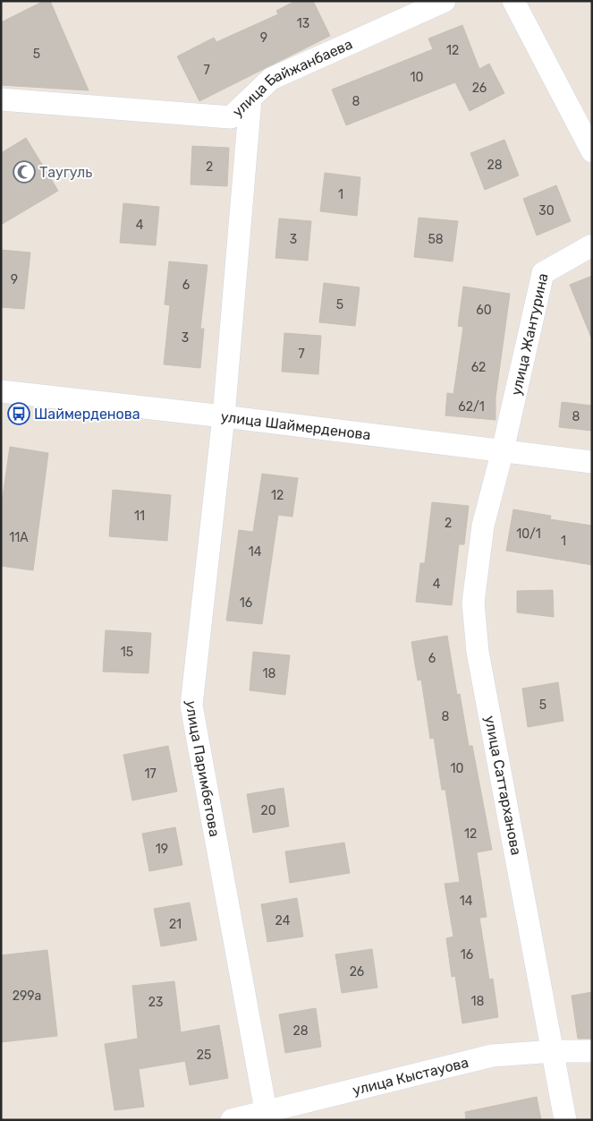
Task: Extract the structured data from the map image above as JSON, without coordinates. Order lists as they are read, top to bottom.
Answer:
{
  "streets": {
    "street": [
      "улица Байжанбаева",
      "улица Жантурина",
      "улица Шаймерденова",
      "улица Паримбетова",
      "улица Саттарханова",
      "улица Кыстауова"
    ]
  },
  "crossings": [
    ["улица Байжанбаева", "улица Паримбетова"],
    ["улица Жантурина", "улица Шаймерденова"],
    ["улица Жантурина", "улица Саттарханова"],
    ["улица Шаймерденова", "улица Паримбетова"],
    ["улица Шаймерденова", "улица Саттарханова"],
    ["улица Паримбетова", "улица Кыстауова"],
    ["улица Саттарханова", "улица Кыстауова"]
  ],
  "places": {
    "mosque": ["Таугуль"],
    "bus stop": ["Шаймерденова"]
  },
  "house_numbers": [
    "13",
    "9",
    "12",
    "5",
    "7",
    "10",
    "26",
    "8",
    "28",
    "2",
    "1",
    "30",
    "4",
    "3",
    "58",
    "9",
    "6",
    "5",
    "60",
    "3",
    "7",
    "62",
    "62/1",
    "8",
    "12",
    "11",
    "2",
    "10/1",
    "11А",
    "1",
    "14",
    "4",
    "16",
    "15",
    "6",
    "18",
    "5",
    "8",
    "10",
    "17",
    "20",
    "12",
    "19",
    "14",
    "24",
    "21",
    "16",
    "26",
    "299а",
    "18",
    "23",
    "28",
    "25"
  ]
}
